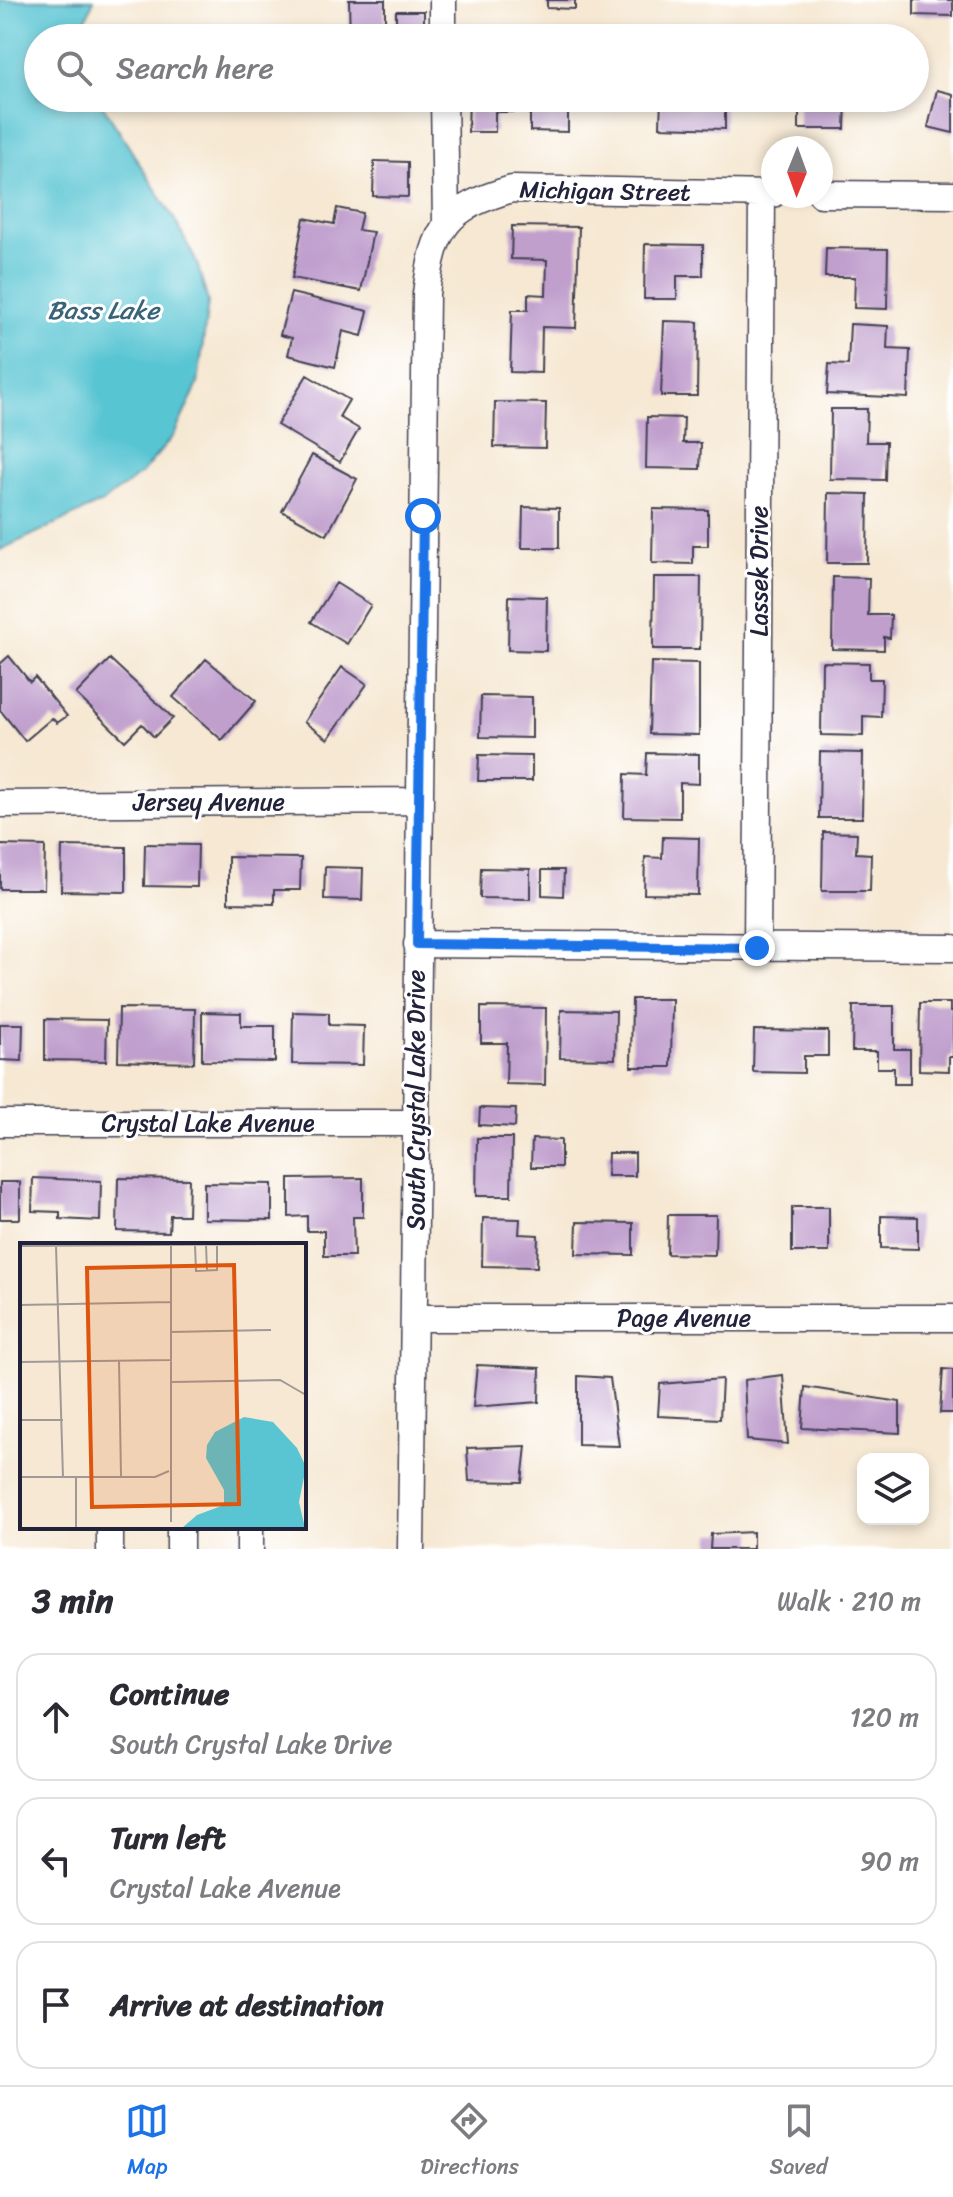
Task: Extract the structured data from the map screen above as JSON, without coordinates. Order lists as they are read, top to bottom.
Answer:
{
  "streets": {
    "street": [
      "Michigan Street",
      "Lassek Drive",
      "Jersey Avenue",
      "South Crystal Lake Drive",
      "Crystal Lake Avenue",
      "Page Avenue"
    ]
  },
  "crossings": [
    ["Michigan Street", "South Crystal Lake Drive"],
    ["Jersey Avenue", "South Crystal Lake Drive"],
    ["South Crystal Lake Drive", "Crystal Lake Avenue"],
    ["South Crystal Lake Drive", "Page Avenue"]
  ],
  "water": ["Bass Lake"],
  "north": "bottom",
  "page": {
    "search": "Search here",
    "heading": ["3 min", "Walk · 210 m"],
    "list": [
      ["Continue", "South Crystal Lake Drive", "120 m"],
      ["Turn left", "Crystal Lake Avenue", "90 m"],
      "Arrive at destination"
    ],
    "nav": ["Map", "Directions", "Saved"]
  }
}
